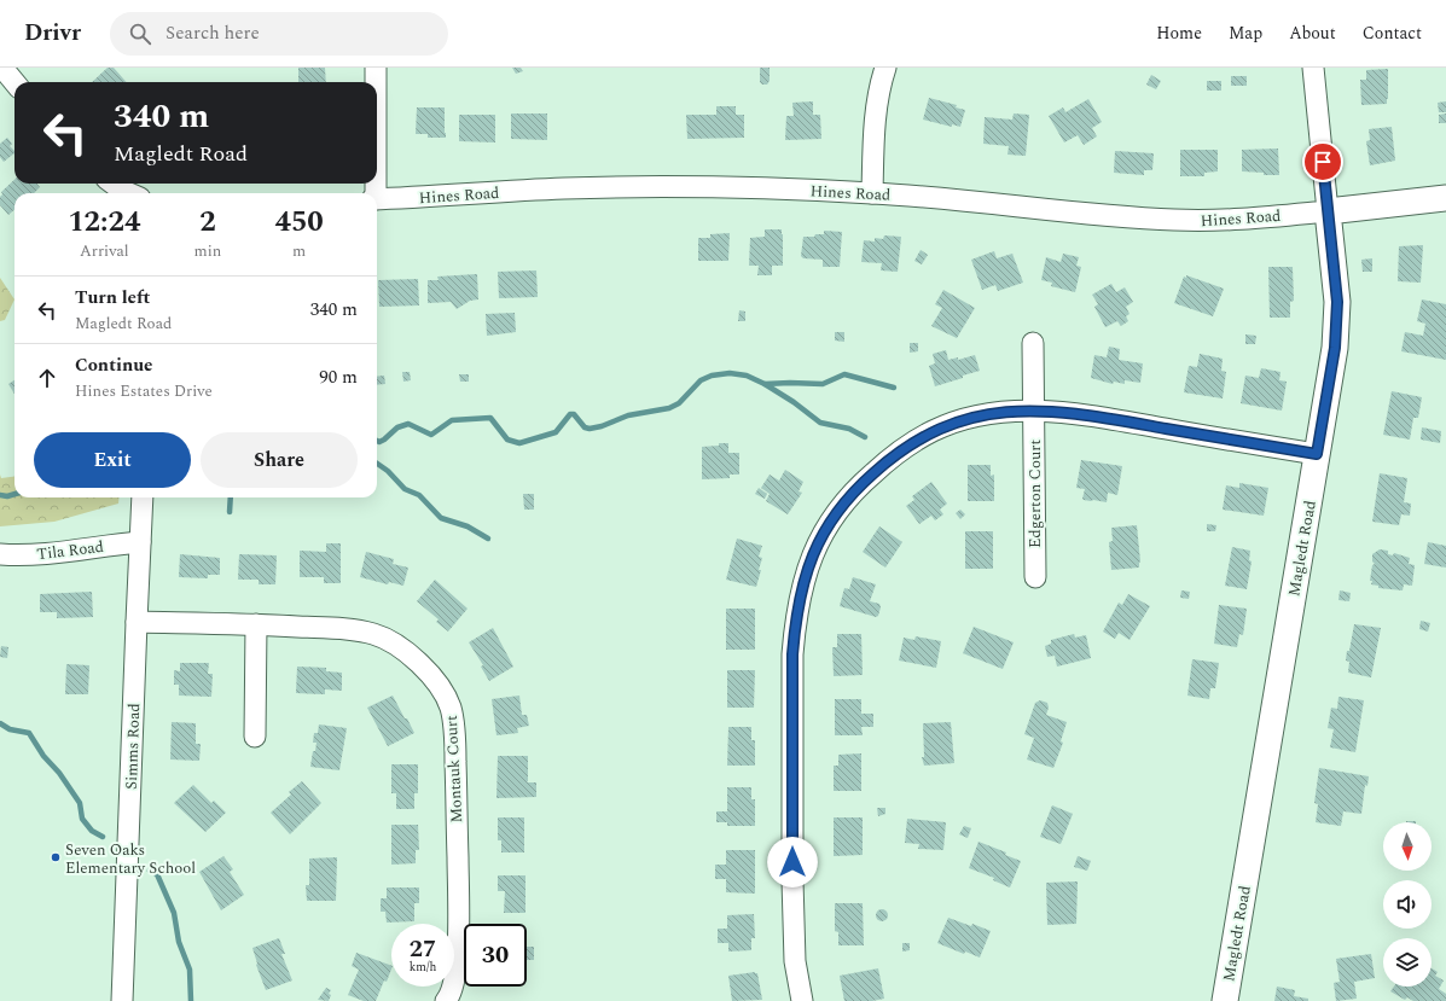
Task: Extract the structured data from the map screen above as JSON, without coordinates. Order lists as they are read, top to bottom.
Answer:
{
  "streets": {
    "street": [
      "Hines Road",
      "Edgerton Court",
      "Magledt Road",
      "Tila Road",
      "Simms Road",
      "Montauk Court"
    ]
  },
  "crossings": [
    ["Hines Road", "Magledt Road"],
    ["Tila Road", "Simms Road"],
    ["Simms Road", "Montauk Court"]
  ],
  "places": ["Seven Oaks Elementary School"],
  "north": "bottom",
  "page": {
    "header": "Drivr",
    "search": "Search here",
    "nav": [
      "Home",
      "Map",
      "About",
      "Contact"
    ],
    "turn": ["340 m", "Magledt Road"],
    "eta": [
      "12:24",
      "Arrival",
      "2",
      "min",
      "450",
      "m"
    ],
    "list": [
      {
        "name": "Turn left",
        "note": "Magledt Road",
        "value": "340 m"
      },
      {
        "name": "Continue",
        "note": "Hines Estates Drive",
        "value": "90 m"
      }
    ],
    "buttons": ["Exit", "Share"],
    "speed": "27 km/h",
    "limit": "30"
  }
}
